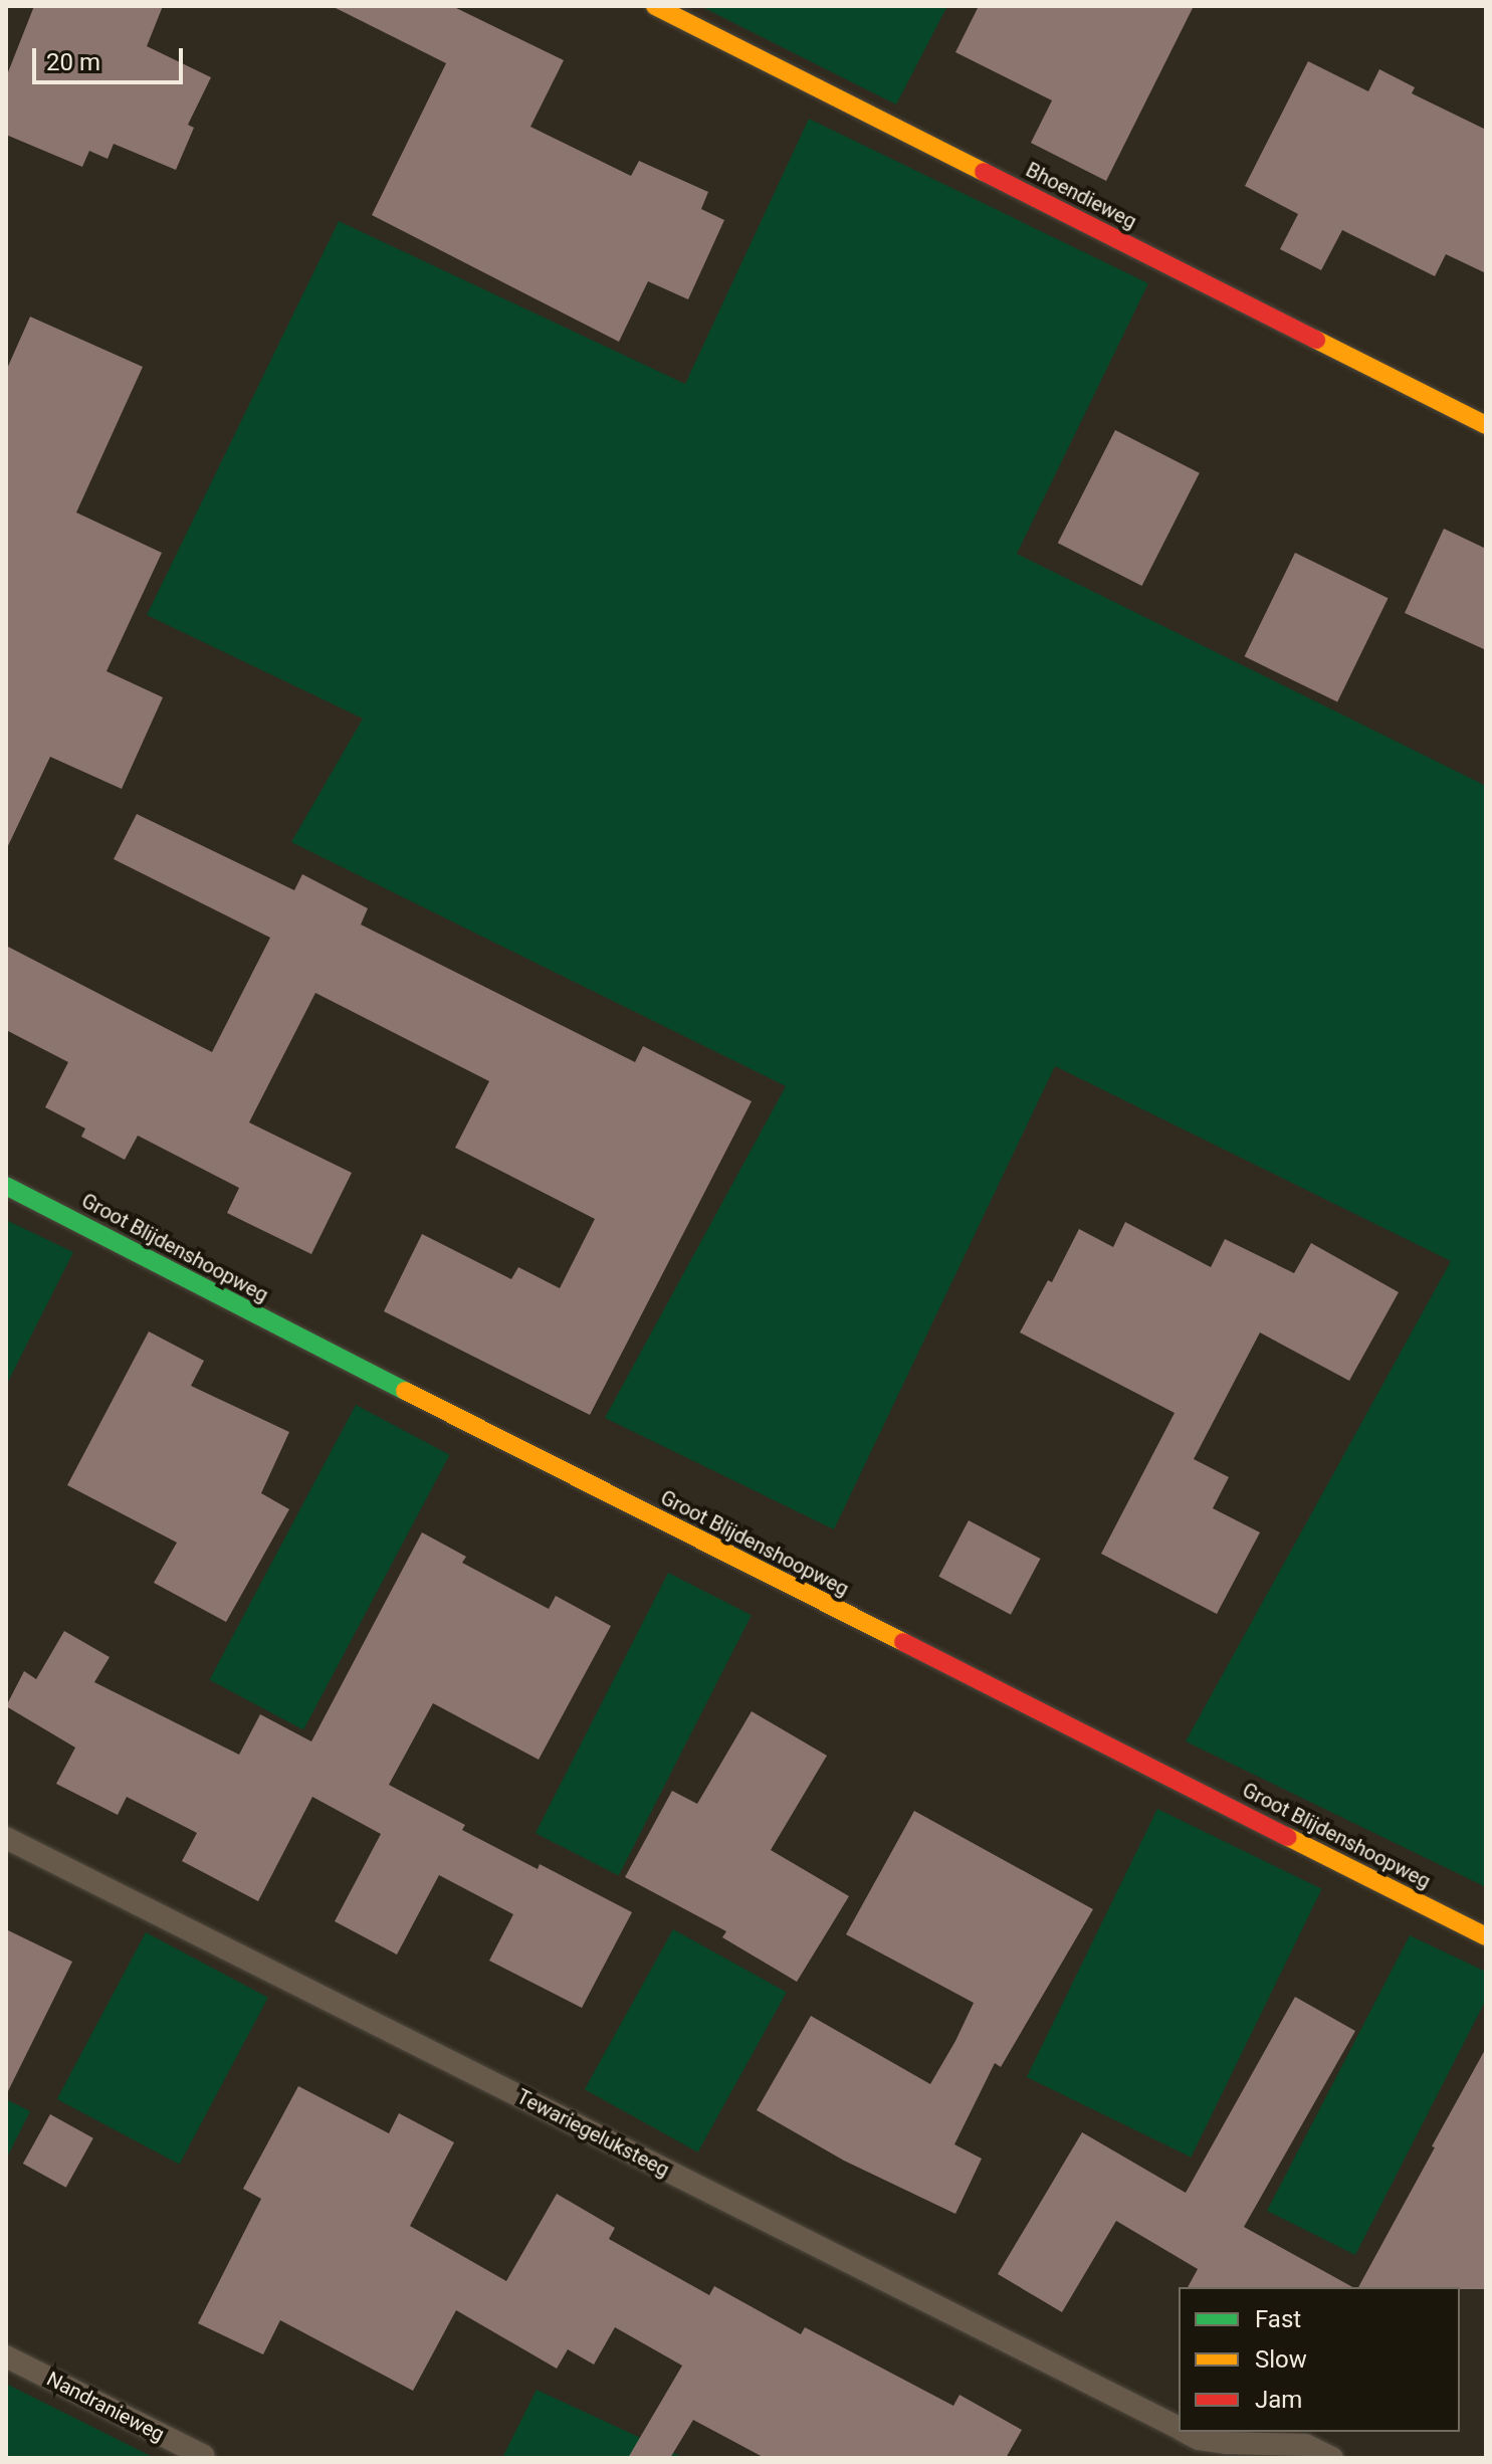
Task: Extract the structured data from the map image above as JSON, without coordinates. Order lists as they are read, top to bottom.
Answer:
{
  "streets": {
    "street": ["Bhoendieweg", "Groot Blijdenshoopweg"],
    "lane": ["Tewariegeluksteeg", "Nandranieweg"]
  },
  "legend": ["Fast", "Slow", "Jam"],
  "scale_bar": "20 m"
}
